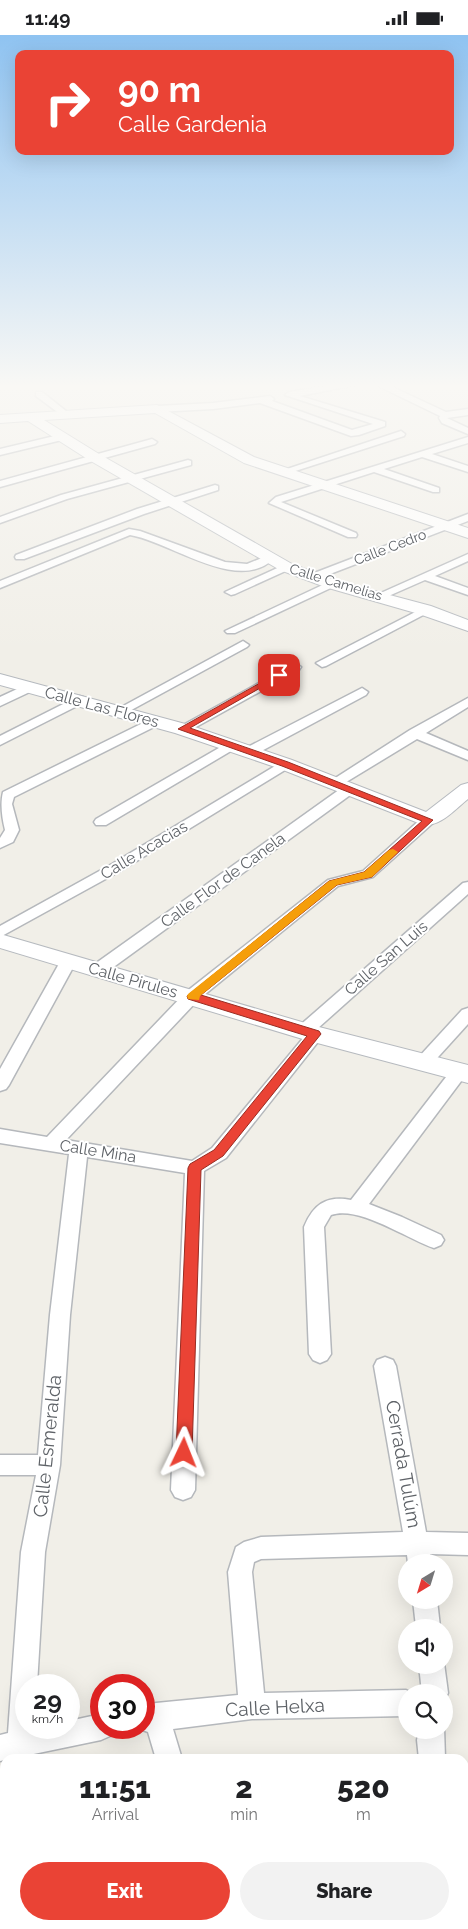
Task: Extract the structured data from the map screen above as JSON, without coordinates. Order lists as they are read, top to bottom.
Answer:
{
  "streets": {
    "street": [
      "Calle Cedro",
      "Calle Camelias",
      "Calle Las Flores",
      "Calle Acacias",
      "Calle Flor de Canela",
      "Calle San Luis",
      "Calle Pirules",
      "Calle Mina",
      "Calle Esmeralda",
      "Cerrada Tulúm",
      "Calle Helxa"
    ]
  },
  "crossings": [
    ["Calle Cedro", "Calle Camelias"],
    ["Calle Las Flores", "Calle Acacias"],
    ["Calle Las Flores", "Calle Flor de Canela"],
    ["Calle Flor de Canela", "Calle Pirules"],
    ["Calle San Luis", "Calle Pirules"],
    ["Calle San Luis", "Calle Mina"],
    ["Calle Mina", "Calle Esmeralda"]
  ],
  "north": "bottom left",
  "page": {
    "status": "11:49",
    "turn": ["90 m", "Calle Gardenia"],
    "speed": "29 km/h",
    "limit": "30",
    "eta": [
      "11:51",
      "Arrival",
      "2",
      "min",
      "520",
      "m"
    ],
    "buttons": ["Exit", "Share"]
  }
}
